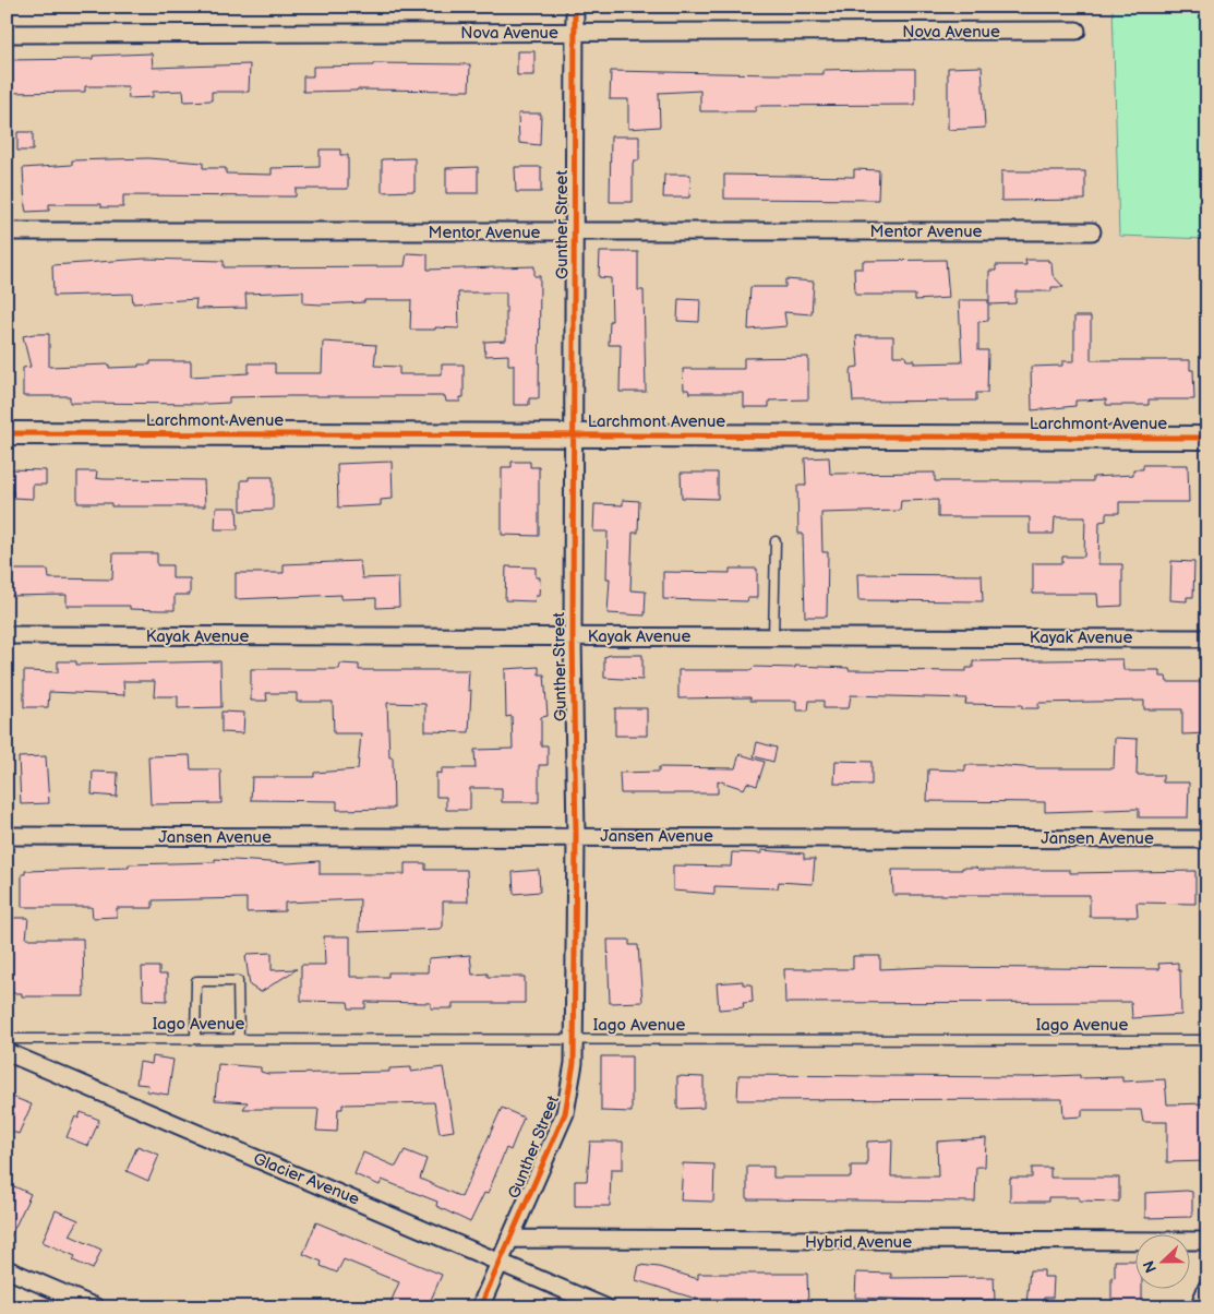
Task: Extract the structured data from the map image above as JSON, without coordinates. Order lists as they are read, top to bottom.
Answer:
{
  "streets": {
    "street": [
      "Nova Avenue",
      "Gunther Street",
      "Mentor Avenue",
      "Larchmont Avenue",
      "Kayak Avenue",
      "Jansen Avenue",
      "Glacier Avenue",
      "Hybrid Avenue"
    ],
    "lane": ["Iago Avenue"]
  },
  "crossings": [
    ["Nova Avenue", "Gunther Street"],
    ["Gunther Street", "Mentor Avenue"],
    ["Gunther Street", "Larchmont Avenue"],
    ["Gunther Street", "Kayak Avenue"],
    ["Gunther Street", "Jansen Avenue"],
    ["Gunther Street", "Iago Avenue"],
    ["Gunther Street", "Glacier Avenue"],
    ["Gunther Street", "Hybrid Avenue"]
  ],
  "north": "left"
}
